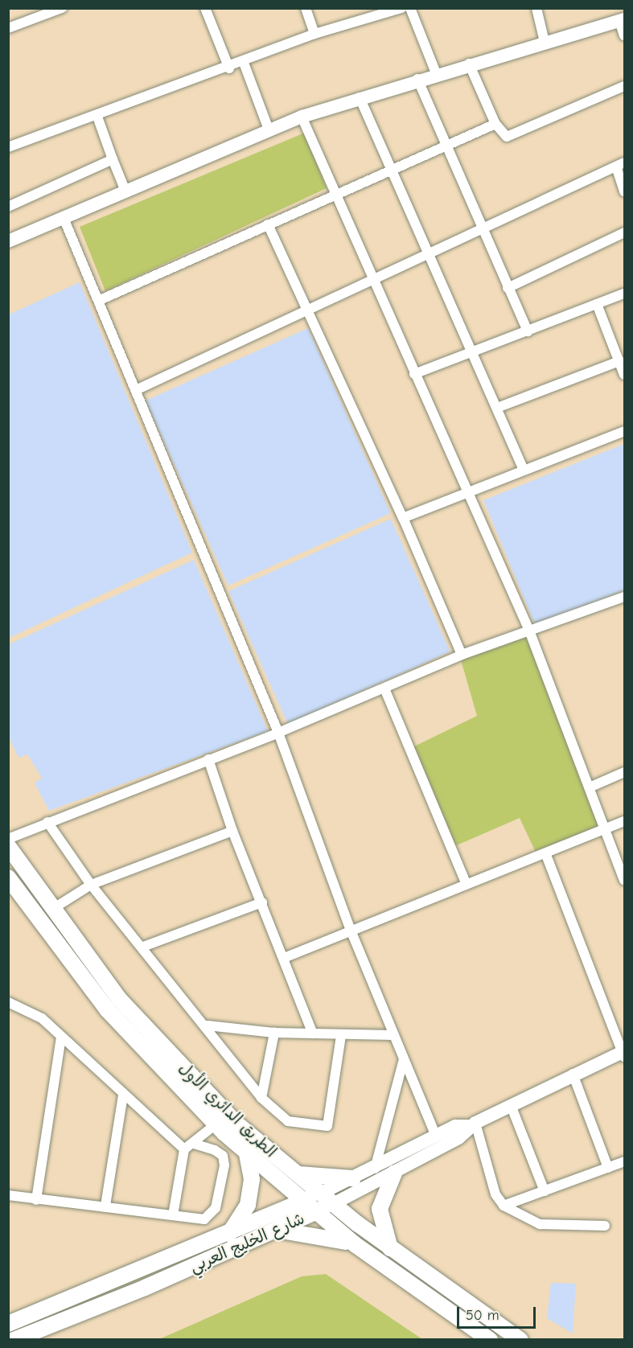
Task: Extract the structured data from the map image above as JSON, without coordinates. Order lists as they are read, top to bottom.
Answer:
{
  "streets": {
    "main road": ["الطريق الدائري الأول", "شارع الخليج العربي"]
  },
  "crossings": [
    ["الطريق الدائري الأول", "شارع الخليج العربي"]
  ],
  "scale_bar": "50 m"
}
